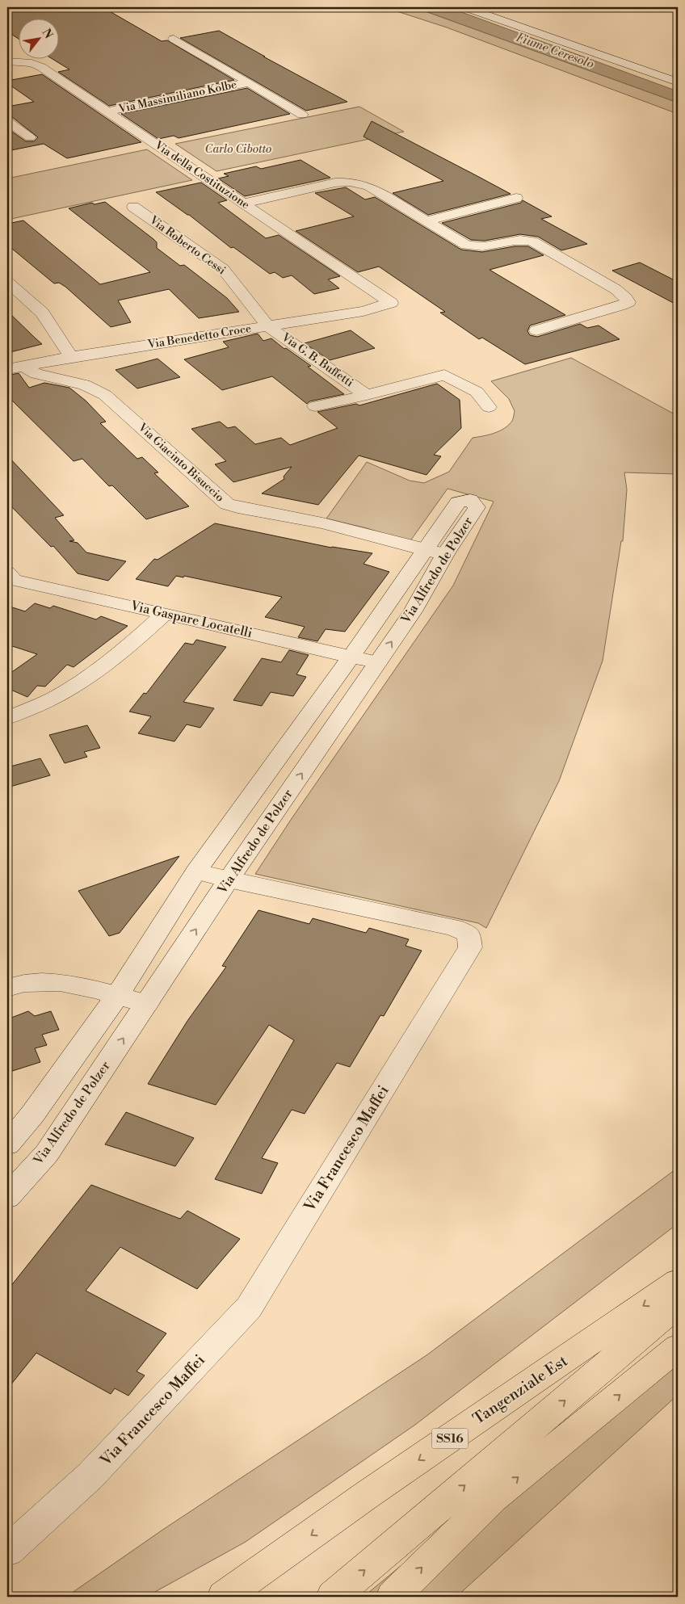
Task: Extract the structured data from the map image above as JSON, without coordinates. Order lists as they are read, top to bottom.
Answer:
{
  "streets": {
    "main road": ["Tangenziale Est", "SS16"],
    "street": [
      "Via Massimiliano Kolbe",
      "Via della Costituzione",
      "Via Roberto Cessi",
      "Via Benedetto Croce",
      "Via G. B. Buffetti",
      "Via Giacinto Bisuccio",
      "Via Alfredo de Polzer",
      "Via Gaspare Locatelli",
      "Via Francesco Maffei"
    ]
  },
  "crossings": [
    ["Via Massimiliano Kolbe", "Via della Costituzione"],
    ["Via della Costituzione", "Via Benedetto Croce"],
    ["Via Roberto Cessi", "Via Benedetto Croce"],
    ["Via Roberto Cessi", "Via G. B. Buffetti"],
    ["Via Benedetto Croce", "Via G. B. Buffetti"],
    ["Via Benedetto Croce", "Via Giacinto Bisuccio"],
    ["Via Giacinto Bisuccio", "Via Alfredo de Polzer"],
    ["Via Alfredo de Polzer", "Via Gaspare Locatelli"],
    ["Via Alfredo de Polzer", "Via Francesco Maffei"]
  ],
  "water": ["Fiume Ceresolo"],
  "parks": ["Carlo Cibotto"],
  "north": "top right"
}
